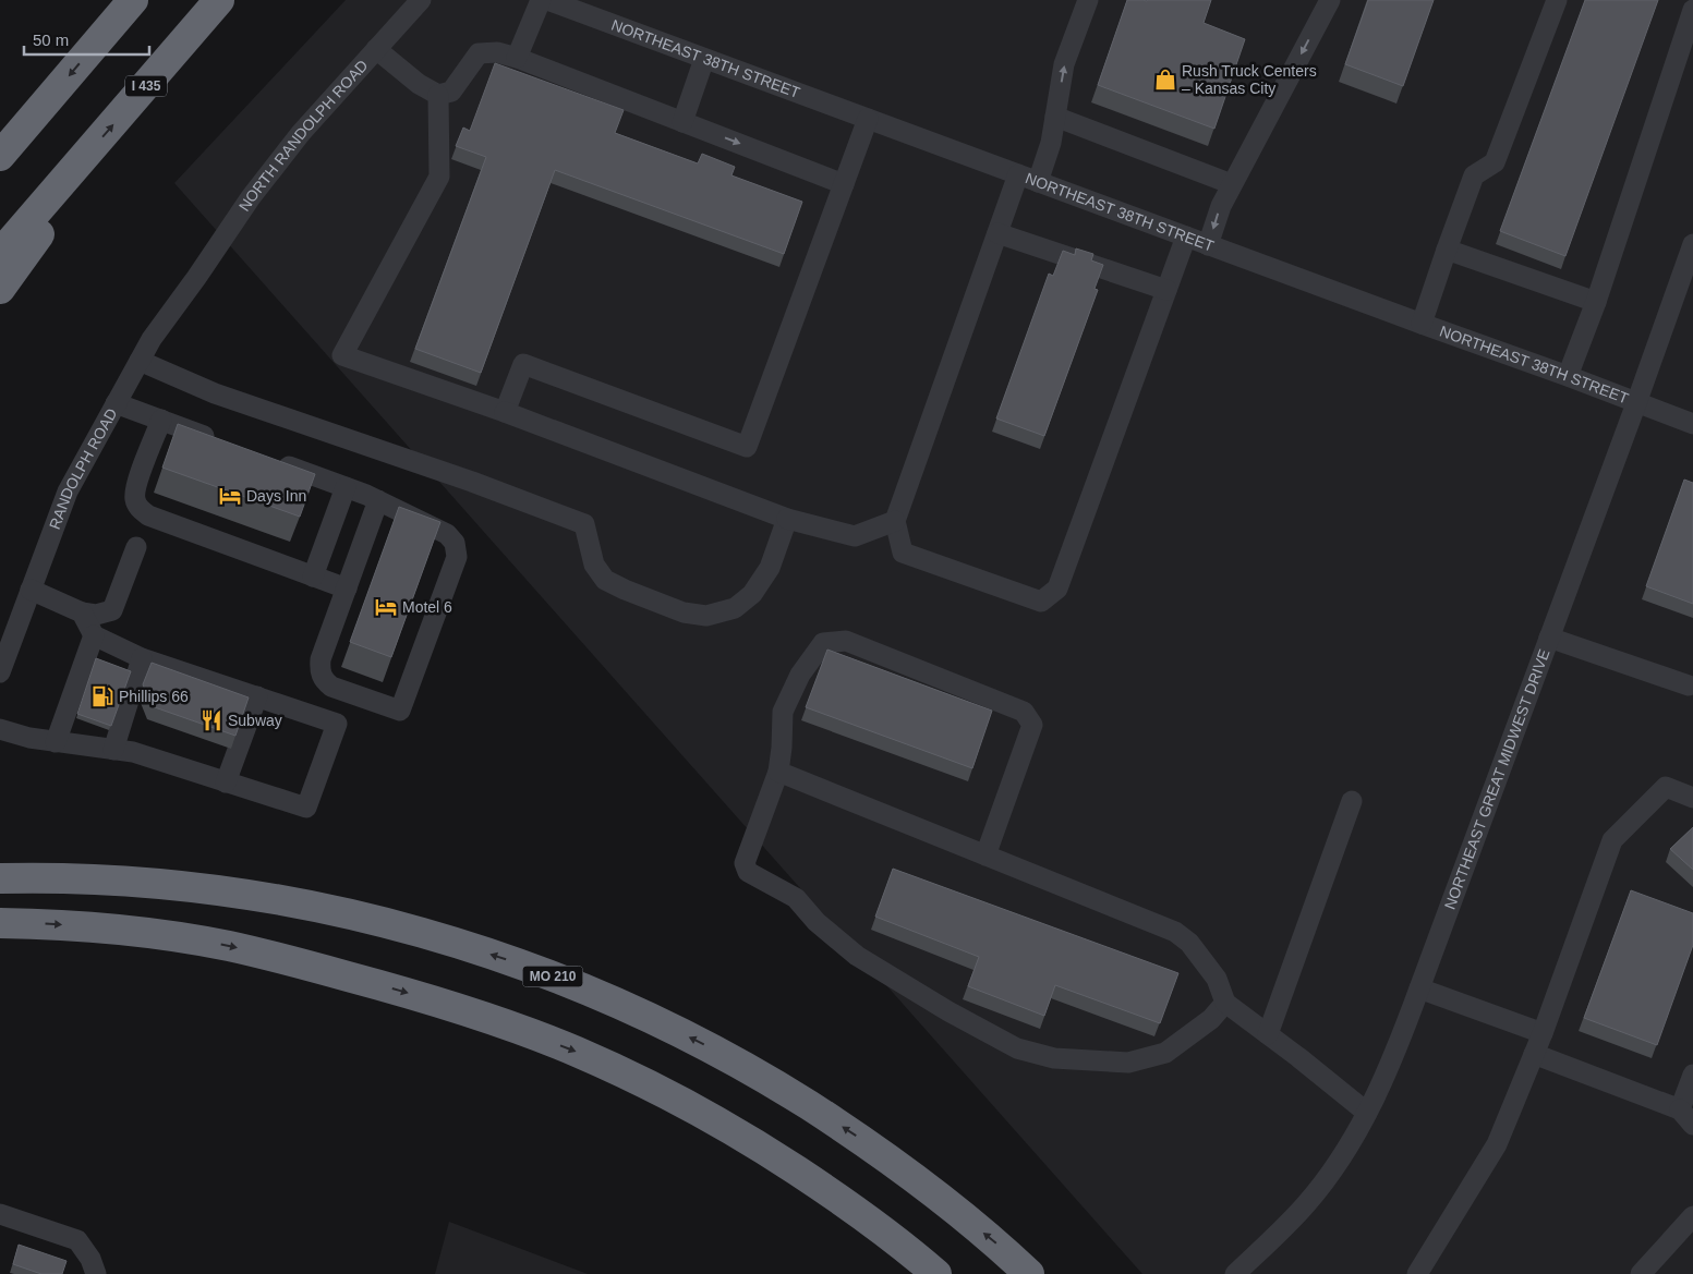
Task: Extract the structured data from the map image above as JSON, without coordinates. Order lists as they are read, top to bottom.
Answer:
{
  "streets": {
    "highway": ["I 435", "MO 210"],
    "street": [
      "NORTHEAST 38TH STREET",
      "NORTH RANDOLPH ROAD",
      "RANDOLPH ROAD",
      "NORTHEAST GREAT MIDWEST DRIVE"
    ]
  },
  "crossings": [
    ["NORTHEAST 38TH STREET", "NORTHEAST GREAT MIDWEST DRIVE"],
    ["NORTH RANDOLPH ROAD", "RANDOLPH ROAD"]
  ],
  "places": {
    "shop": ["Rush Truck Centers – Kansas City"],
    "hotel": ["Days Inn", "Motel 6"],
    "fuel station": ["Phillips 66"],
    "restaurant": ["Subway"]
  },
  "scale_bar": "50 m"
}
